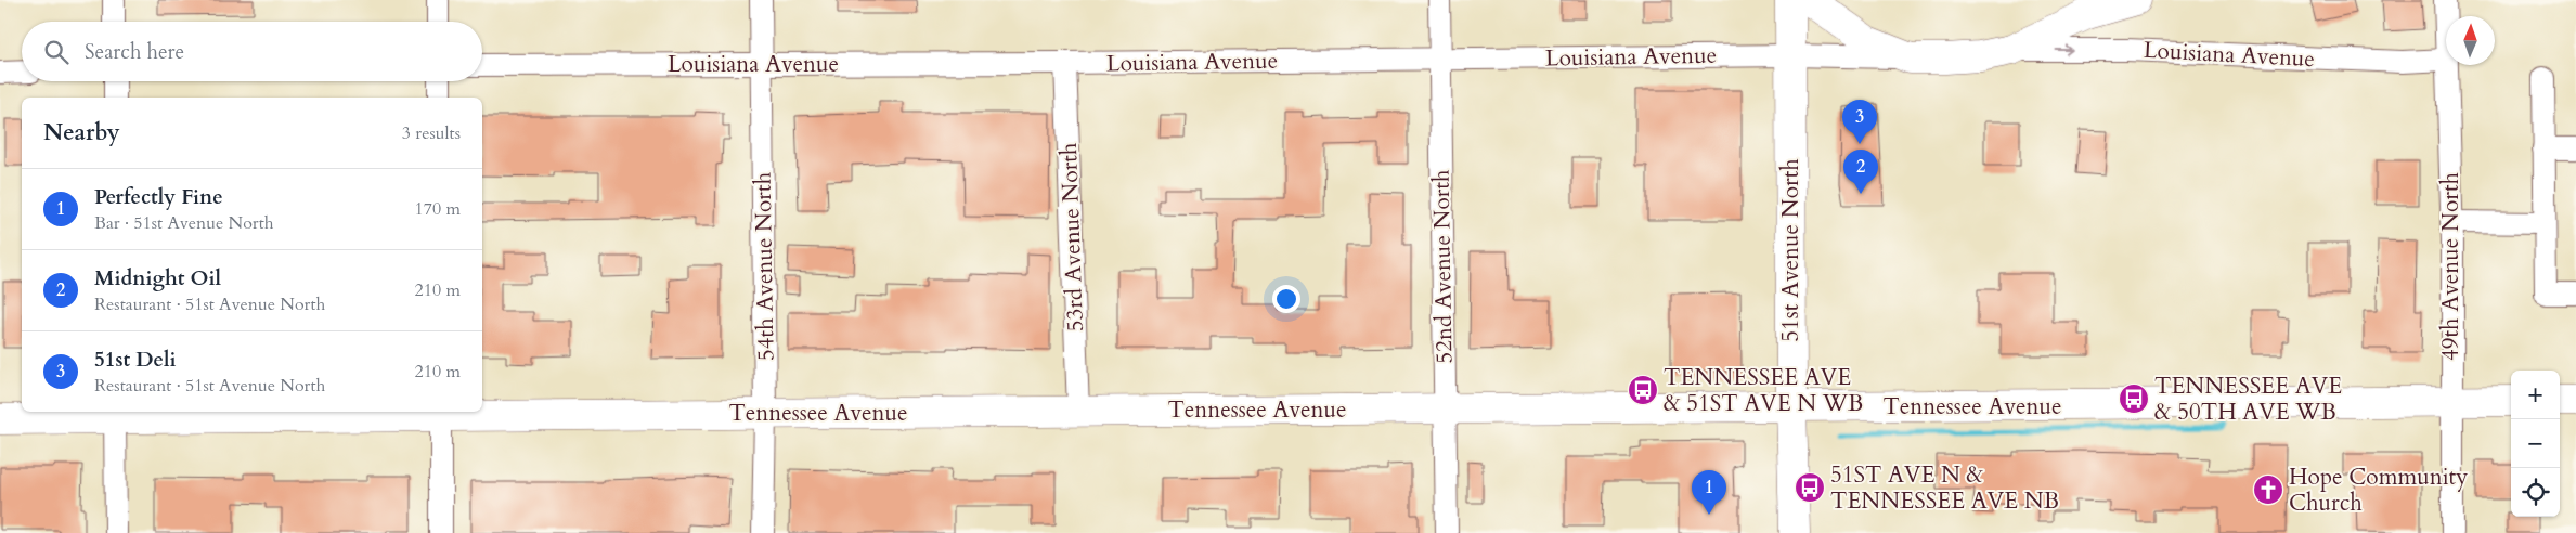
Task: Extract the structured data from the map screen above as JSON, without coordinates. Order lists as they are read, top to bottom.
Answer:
{
  "streets": {
    "street": [
      "Louisiana Avenue",
      "53rd Avenue North",
      "51st Avenue North",
      "54th Avenue North",
      "52nd Avenue North",
      "49th Avenue North",
      "Tennessee Avenue"
    ]
  },
  "crossings": [
    ["Louisiana Avenue", "53rd Avenue North"],
    ["Louisiana Avenue", "51st Avenue North"],
    ["Louisiana Avenue", "54th Avenue North"],
    ["Louisiana Avenue", "52nd Avenue North"],
    ["53rd Avenue North", "Tennessee Avenue"],
    ["51st Avenue North", "Tennessee Avenue"],
    ["54th Avenue North", "Tennessee Avenue"],
    ["52nd Avenue North", "Tennessee Avenue"],
    ["49th Avenue North", "Tennessee Avenue"]
  ],
  "places": {
    "bus stop": ["TENNESSEE AVE & 51ST AVE N WB", "TENNESSEE AVE & 50TH AVE WB", "51ST AVE N & TENNESSEE AVE NB"],
    "church": ["Hope Community Church"]
  },
  "north": "top",
  "page": {
    "search": "Search here",
    "heading": ["Nearby", "3 results"],
    "pins": ["3", "2", "1"],
    "list": [
      {
        "mark": "1",
        "name": "Perfectly Fine",
        "note": "Bar · 51st Avenue North",
        "value": "170 m"
      },
      {
        "mark": "2",
        "name": "Midnight Oil",
        "note": "Restaurant · 51st Avenue North",
        "value": "210 m"
      },
      {
        "mark": "3",
        "name": "51st Deli",
        "note": "Restaurant · 51st Avenue North",
        "value": "210 m"
      }
    ],
    "map_buttons": ["+", "−"]
  }
}
